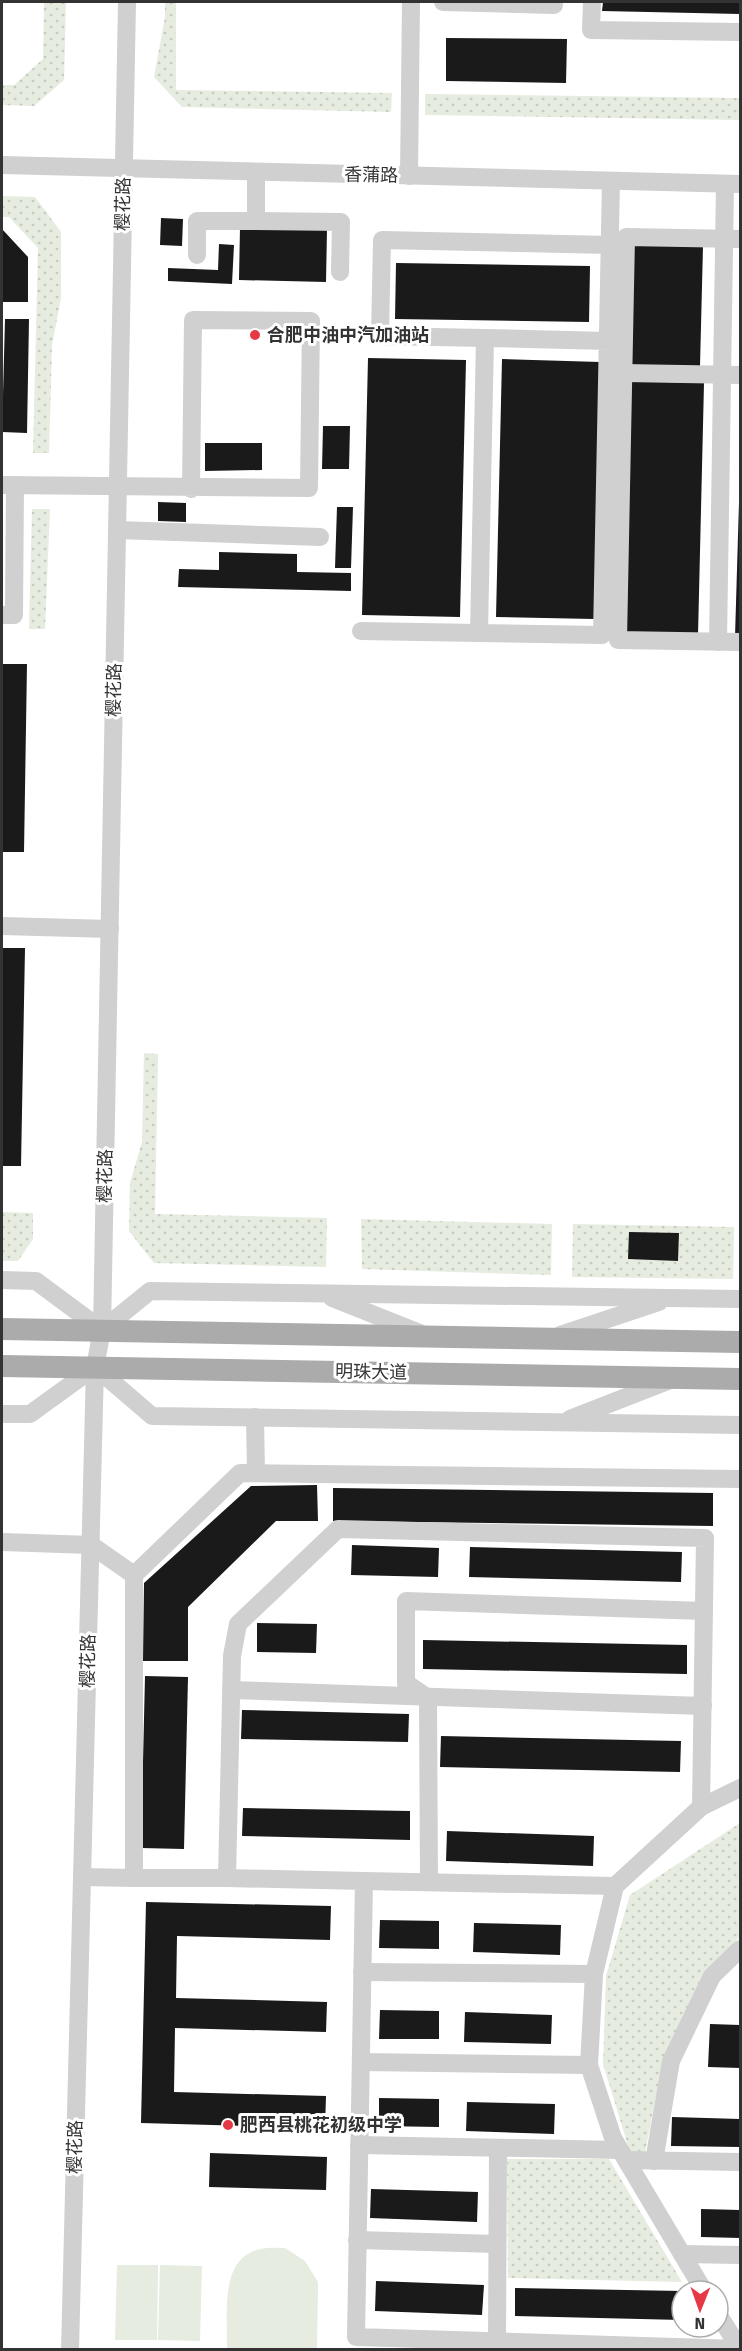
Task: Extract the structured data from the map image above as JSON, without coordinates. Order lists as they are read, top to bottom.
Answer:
{
  "streets": {
    "main road": ["明珠大道"],
    "street": ["香蒲路", "樱花路"]
  },
  "crossings": [
    ["香蒲路", "樱花路"],
    ["樱花路", "明珠大道"]
  ],
  "places": ["合肥中油中汽加油站", "肥西县桃花初级中学"],
  "north": "bottom"
}
